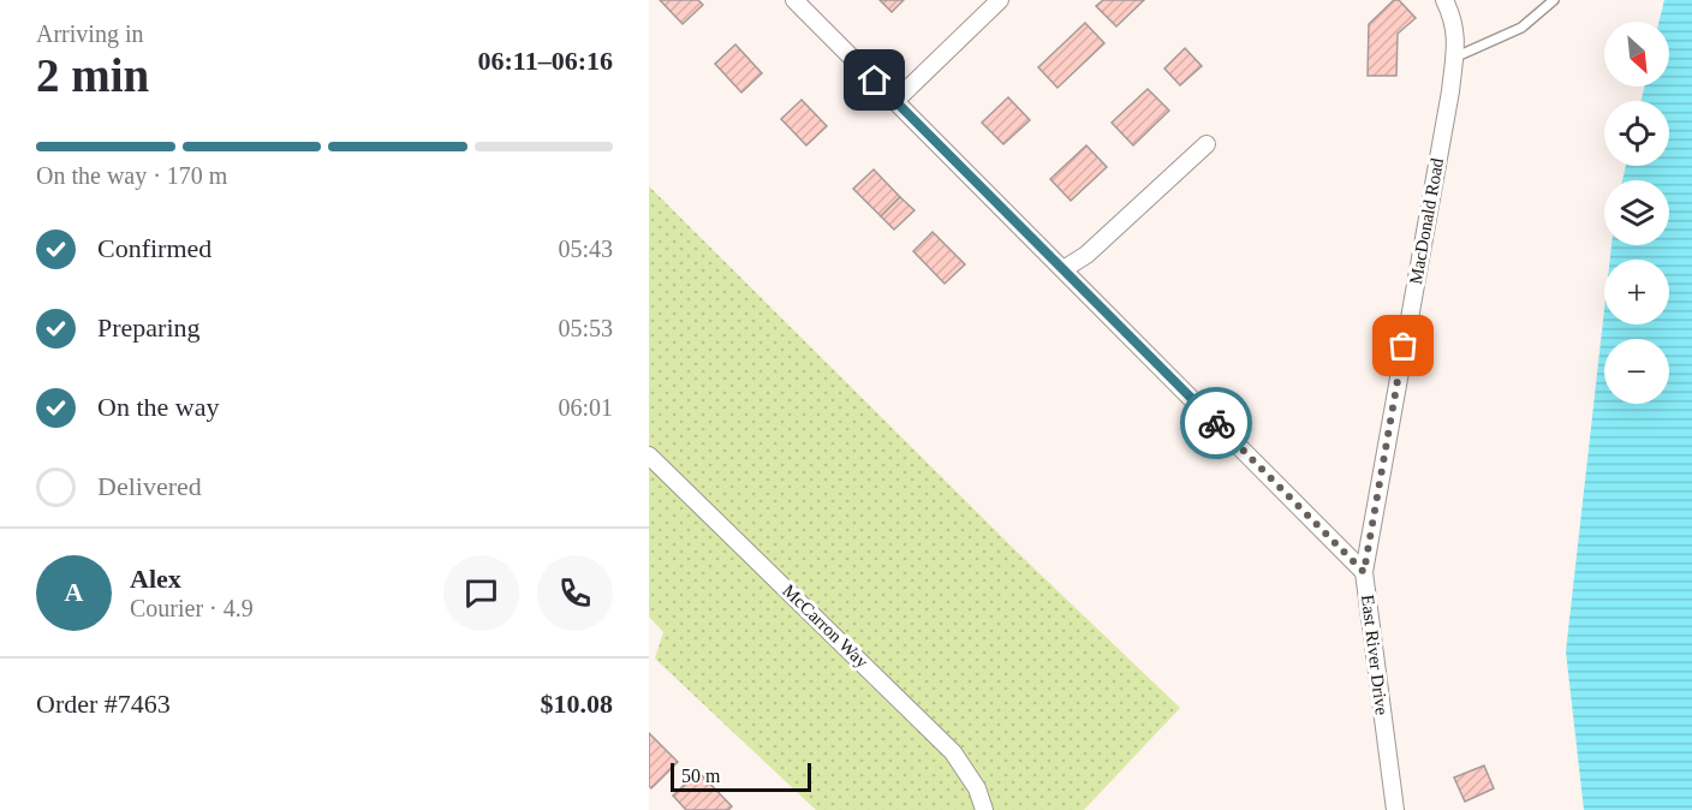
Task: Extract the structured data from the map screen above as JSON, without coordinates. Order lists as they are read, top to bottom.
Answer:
{
  "streets": {
    "street": ["MacDonald Road", "McCarron Way", "East River Drive"]
  },
  "crossings": [
    ["MacDonald Road", "East River Drive"]
  ],
  "scale_bar": "50 m",
  "north": "bottom right",
  "page": {
    "heading": ["2 min", "Arriving in", "06:11–06:16"],
    "panel": [
      "Alex",
      "Courier · 4.9",
      "Order #7463",
      "$10.08"
    ],
    "map_buttons": ["+", "−"],
    "bar": "On the way · 170 m",
    "list": [
      ["Confirmed", "05:43"],
      ["Preparing", "05:53"],
      ["On the way", "06:01"],
      "Delivered"
    ],
    "round": "A",
    "scale": "50 m"
  }
}
